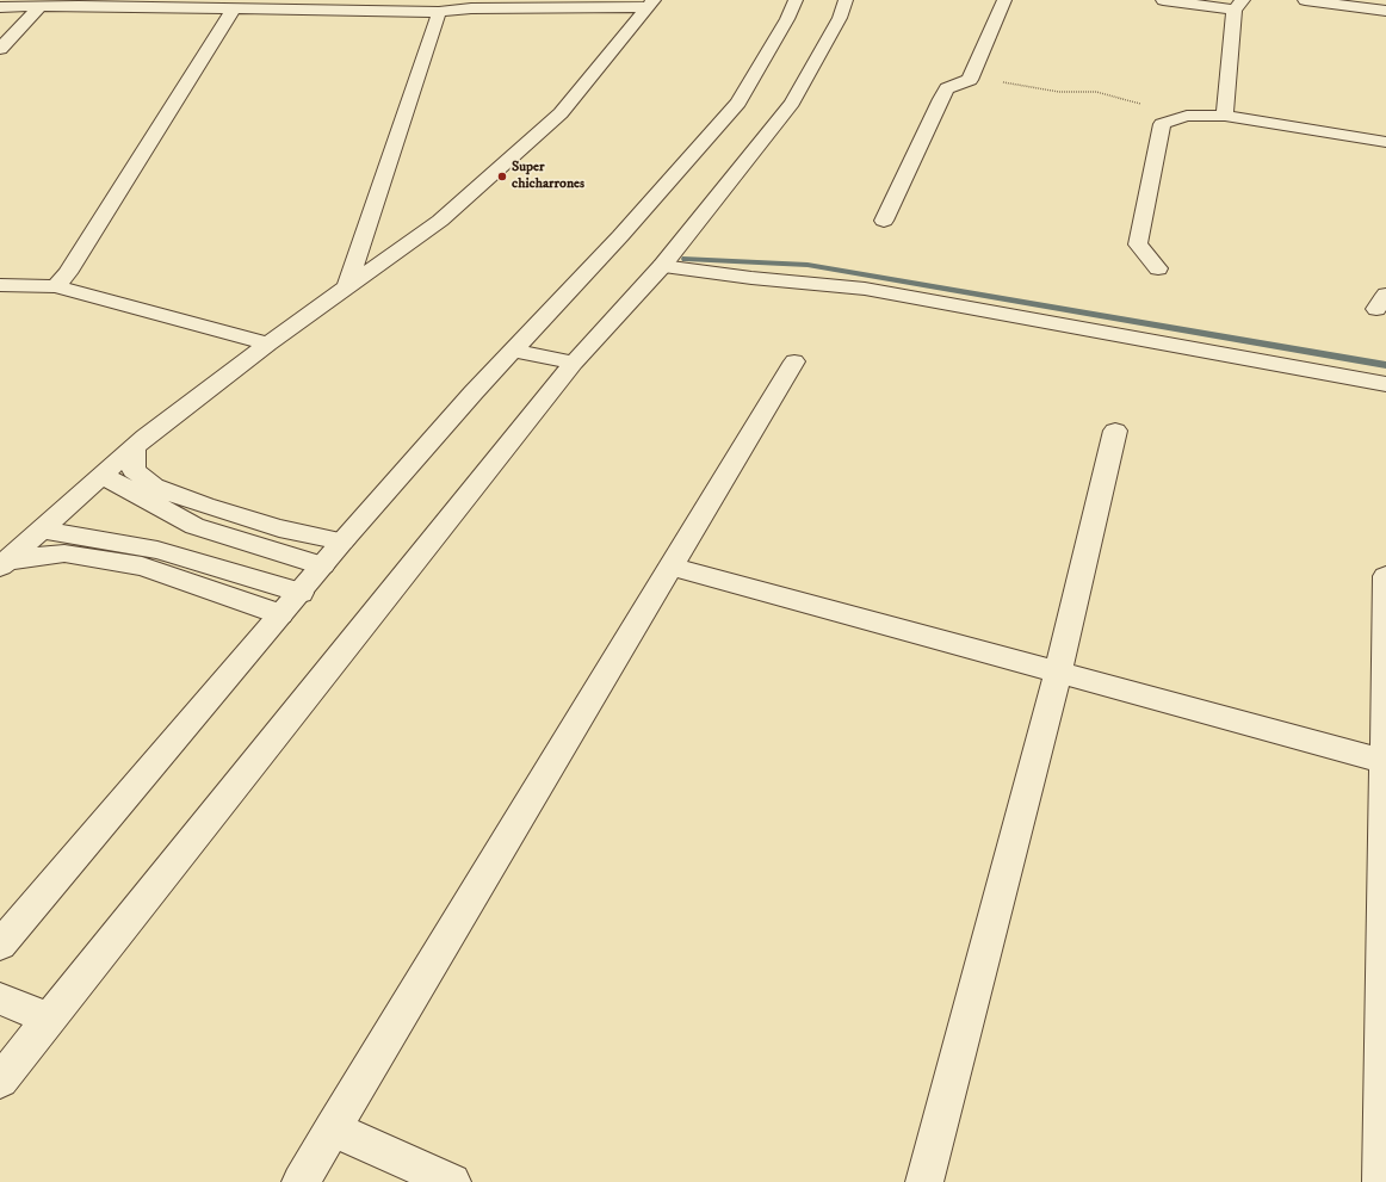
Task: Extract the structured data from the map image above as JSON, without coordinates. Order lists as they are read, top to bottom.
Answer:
{
  "places": ["Super chicharrones"]
}
